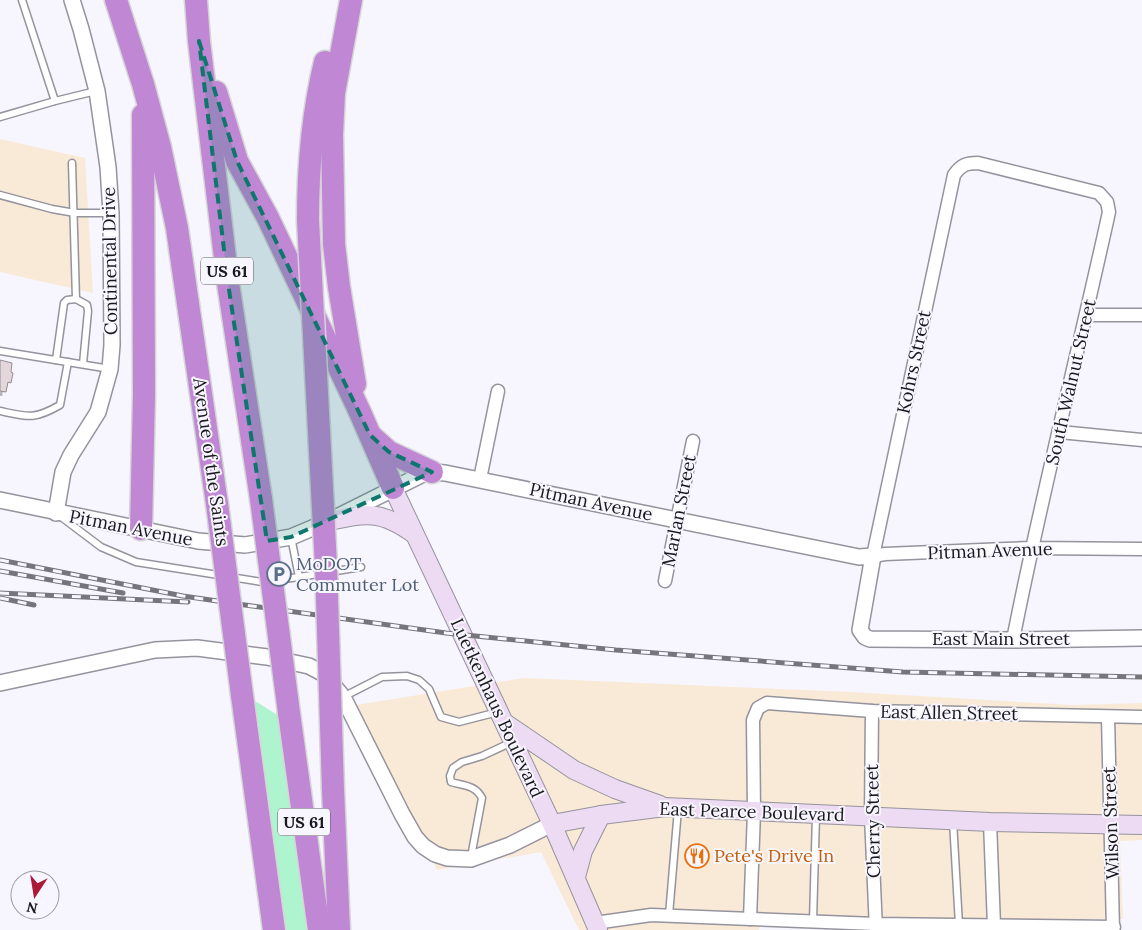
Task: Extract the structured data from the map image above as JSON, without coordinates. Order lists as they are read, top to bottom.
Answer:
{
  "streets": {
    "highway": ["US 61", "Avenue of the Saints"],
    "main road": ["Luetkenhaus Boulevard", "East Pearce Boulevard"],
    "street": [
      "Continental Drive",
      "Kohrs Street",
      "South Walnut Street",
      "Pitman Avenue",
      "Marlan Street",
      "East Main Street",
      "East Allen Street",
      "Cherry Street",
      "Wilson Street"
    ]
  },
  "crossings": [
    ["Continental Drive", "Pitman Avenue"],
    ["Kohrs Street", "South Walnut Street"],
    ["Kohrs Street", "Pitman Avenue"],
    ["Kohrs Street", "East Main Street"],
    ["South Walnut Street", "Pitman Avenue"],
    ["South Walnut Street", "East Main Street"],
    ["Pitman Avenue", "Marlan Street"],
    ["Pitman Avenue", "Luetkenhaus Boulevard"],
    ["Luetkenhaus Boulevard", "East Pearce Boulevard"],
    ["East Allen Street", "East Pearce Boulevard"],
    ["East Allen Street", "Cherry Street"],
    ["East Allen Street", "Wilson Street"],
    ["East Pearce Boulevard", "Cherry Street"],
    ["East Pearce Boulevard", "Wilson Street"]
  ],
  "places": {
    "parking": ["MoDOT Commuter Lot"],
    "restaurant": ["Pete's Drive In"]
  },
  "north": "bottom"
}
